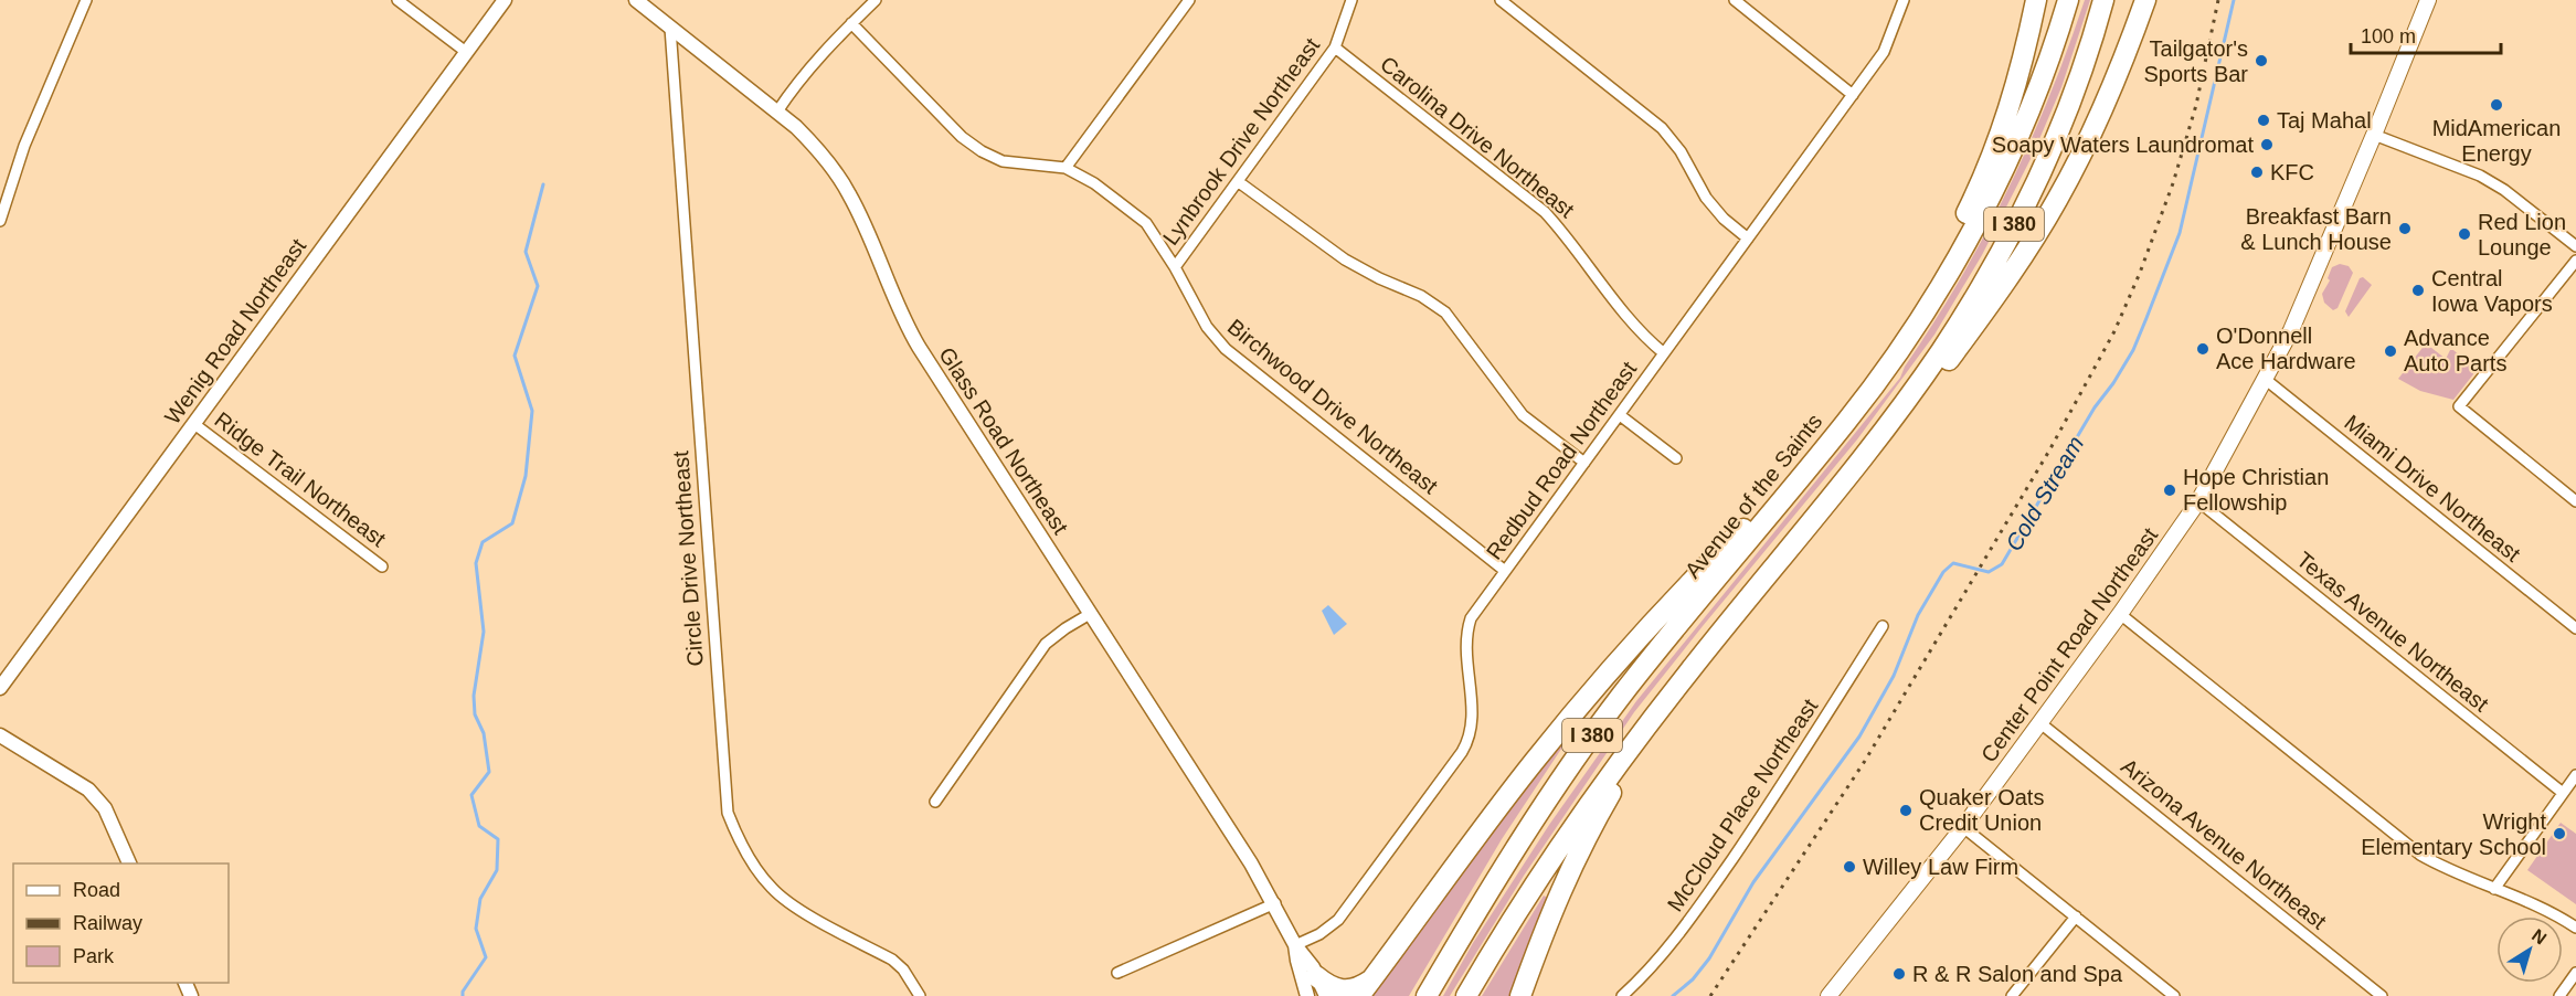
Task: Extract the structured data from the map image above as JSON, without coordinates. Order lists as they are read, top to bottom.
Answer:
{
  "streets": {
    "highway": ["I 380", "Avenue of the Saints"],
    "main road": ["Center Point Road Northeast"],
    "street": [
      "Carolina Drive Northeast",
      "Lynbrook Drive Northeast",
      "Wenig Road Northeast",
      "Birchwood Drive Northeast",
      "Glass Road Northeast",
      "Redbud Road Northeast",
      "Ridge Trail Northeast",
      "Miami Drive Northeast",
      "Circle Drive Northeast",
      "Texas Avenue Northeast",
      "McCloud Place Northeast",
      "Arizona Avenue Northeast"
    ]
  },
  "crossings": [
    ["Carolina Drive Northeast", "Lynbrook Drive Northeast"],
    ["Carolina Drive Northeast", "Redbud Road Northeast"],
    ["Lynbrook Drive Northeast", "Birchwood Drive Northeast"],
    ["Wenig Road Northeast", "Ridge Trail Northeast"],
    ["Birchwood Drive Northeast", "Redbud Road Northeast"],
    ["Glass Road Northeast", "Redbud Road Northeast"],
    ["Glass Road Northeast", "Circle Drive Northeast"],
    ["Miami Drive Northeast", "Center Point Road Northeast"],
    ["Texas Avenue Northeast", "Center Point Road Northeast"],
    ["Center Point Road Northeast", "Arizona Avenue Northeast"]
  ],
  "water": ["Cold Stream"],
  "places": [
    "Tailgator's Sports Bar",
    "MidAmerican Energy",
    "Taj Mahal",
    "Soapy Waters Laundromat",
    "KFC",
    "Breakfast Barn & Lunch House",
    "Red Lion Lounge",
    "Central Iowa Vapors",
    "O'Donnell Ace Hardware",
    "Advance Auto Parts",
    "Hope Christian Fellowship",
    "Quaker Oats Credit Union",
    "Wright Elementary School",
    "Willey Law Firm",
    "R & R Salon and Spa"
  ],
  "legend": ["Road", "Railway", "Park"],
  "scale_bar": "100 m",
  "north": "top right"
}
